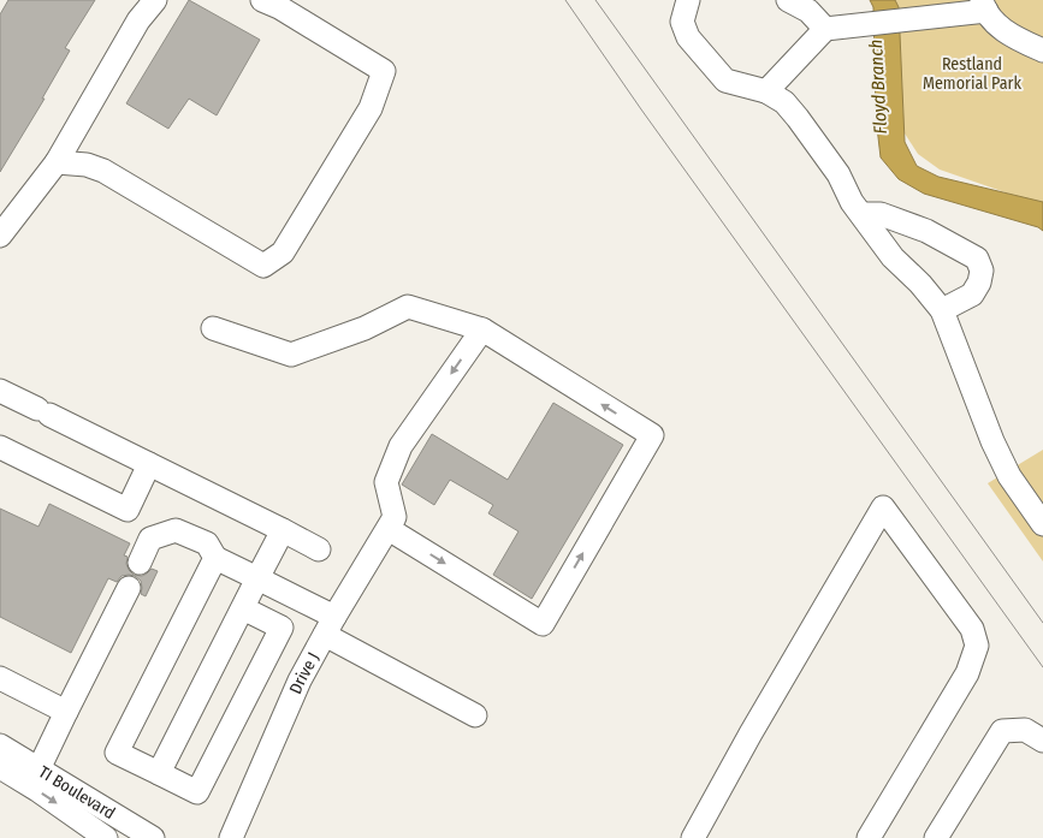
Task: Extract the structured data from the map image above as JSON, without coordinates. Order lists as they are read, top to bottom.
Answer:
{
  "streets": {
    "street": ["Drive J", "TI Boulevard"]
  },
  "water": ["Floyd Branch"],
  "parks": ["Restland Memorial Park"]
}
